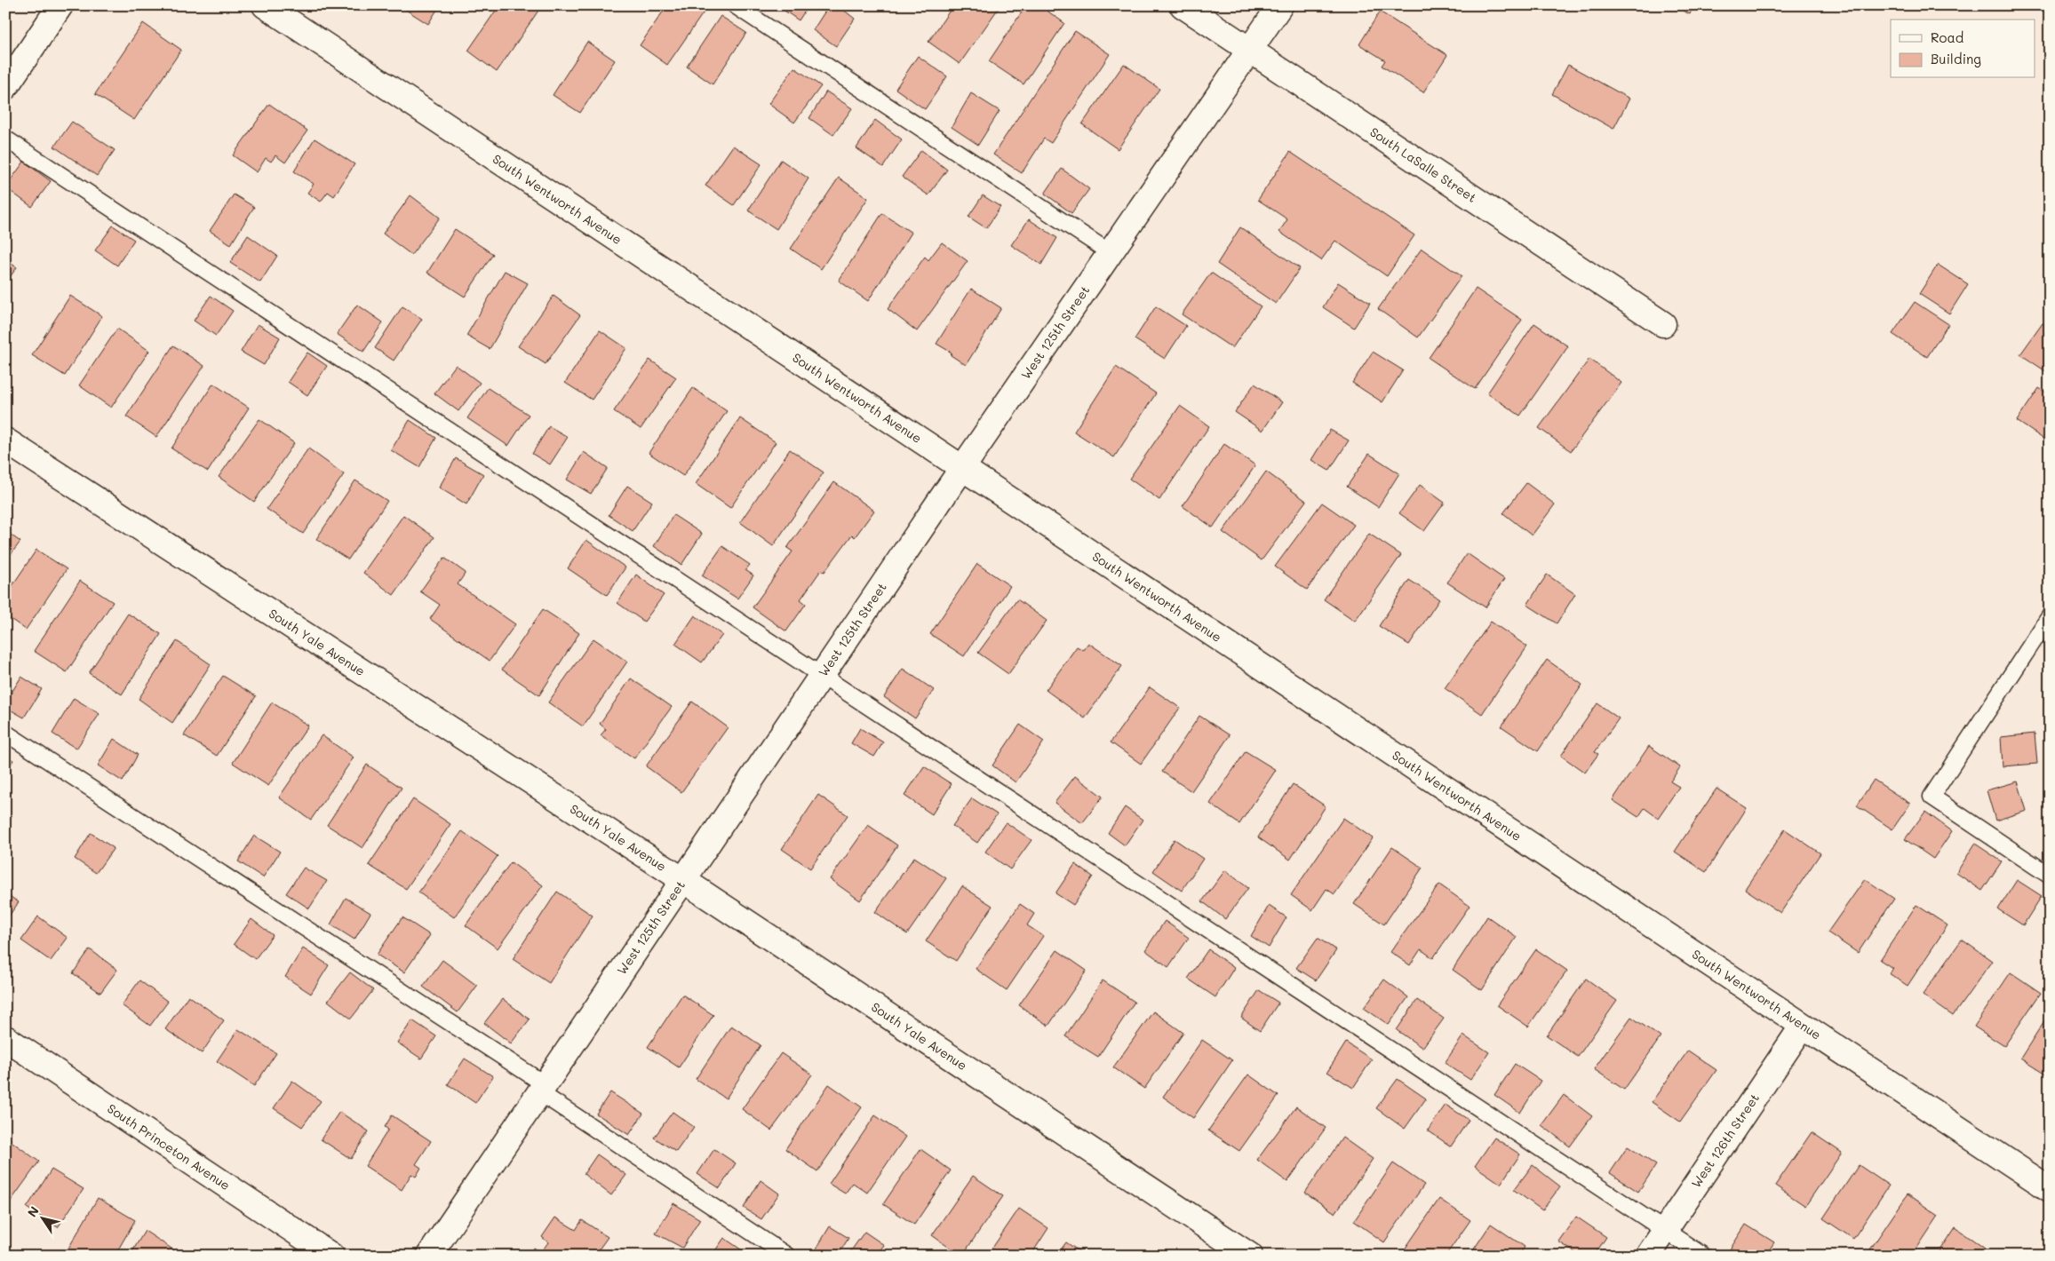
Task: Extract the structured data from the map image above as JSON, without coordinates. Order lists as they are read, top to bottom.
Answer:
{
  "streets": {
    "street": [
      "South LaSalle Street",
      "South Wentworth Avenue",
      "West 125th Street",
      "South Yale Avenue",
      "West 126th Street",
      "South Princeton Avenue"
    ]
  },
  "crossings": [
    ["South LaSalle Street", "West 125th Street"],
    ["South Wentworth Avenue", "West 125th Street"],
    ["South Wentworth Avenue", "West 126th Street"],
    ["West 125th Street", "South Yale Avenue"]
  ],
  "legend": ["Road", "Building"],
  "north": "top left"
}
